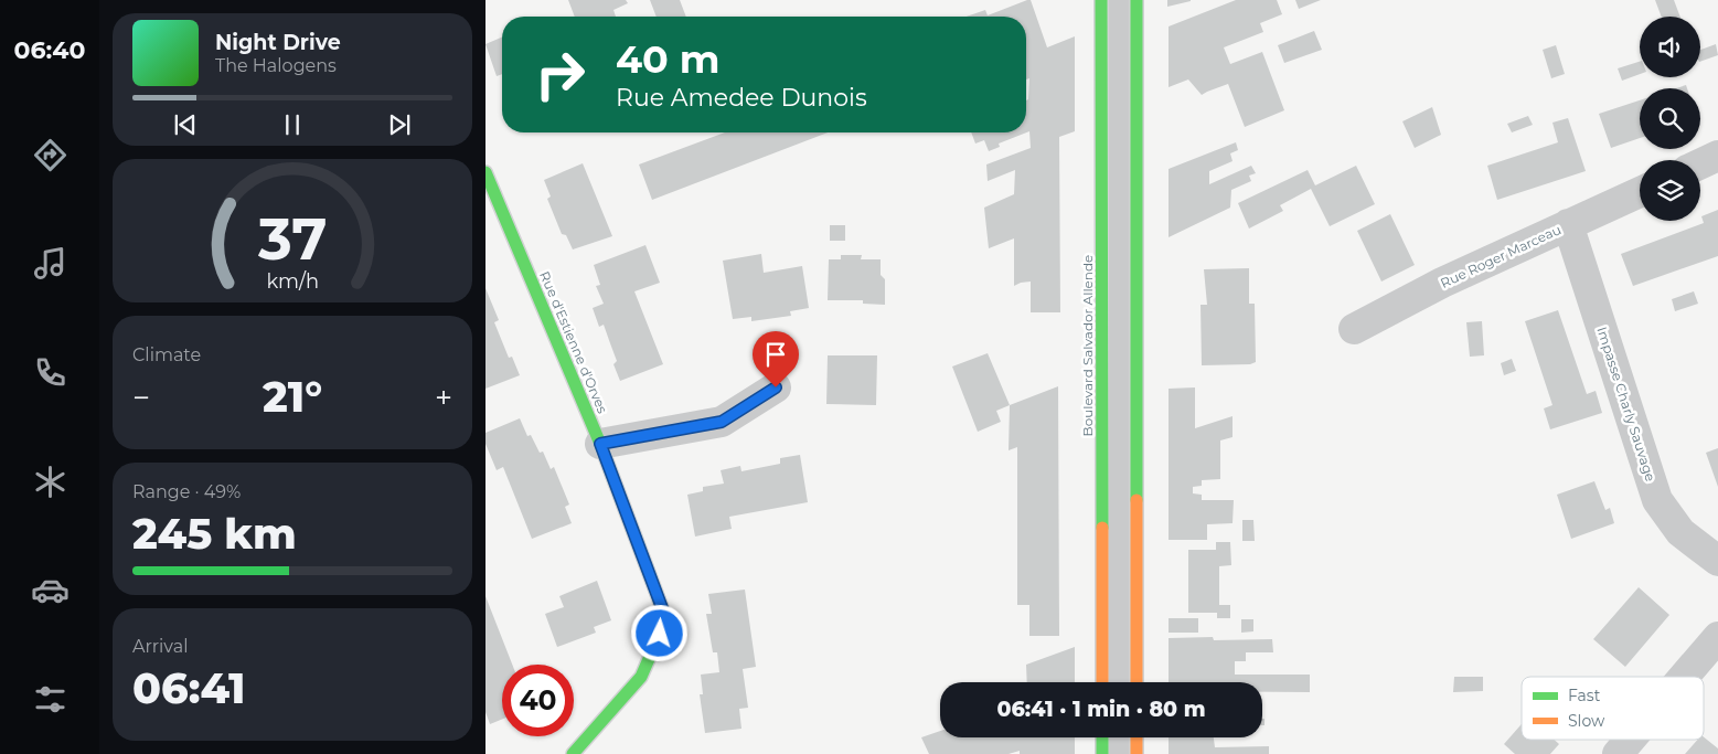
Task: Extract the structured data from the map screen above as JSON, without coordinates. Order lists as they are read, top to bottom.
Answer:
{
  "streets": {
    "main road": ["Rue d'Estienne d'Orves", "Boulevard Salvador Allende"],
    "street": ["Rue Roger Marceau", "Impasse Charly Sauvage"]
  },
  "crossings": [
    ["Rue Roger Marceau", "Impasse Charly Sauvage"]
  ],
  "legend": ["Fast", "Slow"],
  "page": {
    "tabs": "06:40",
    "turn": ["40 m", "Rue Amedee Dunois"],
    "song": ["Night Drive", "The Halogens"],
    "tile": [
      "Climate",
      ["Range · 49%", "245 km"],
      ["Arrival", "06:41"]
    ],
    "heat": ["−", "21°", "+"],
    "limit": "40",
    "trip": "06:41 · 1 min · 80 m",
    "gauge": ["37", "km/h"]
  }
}
